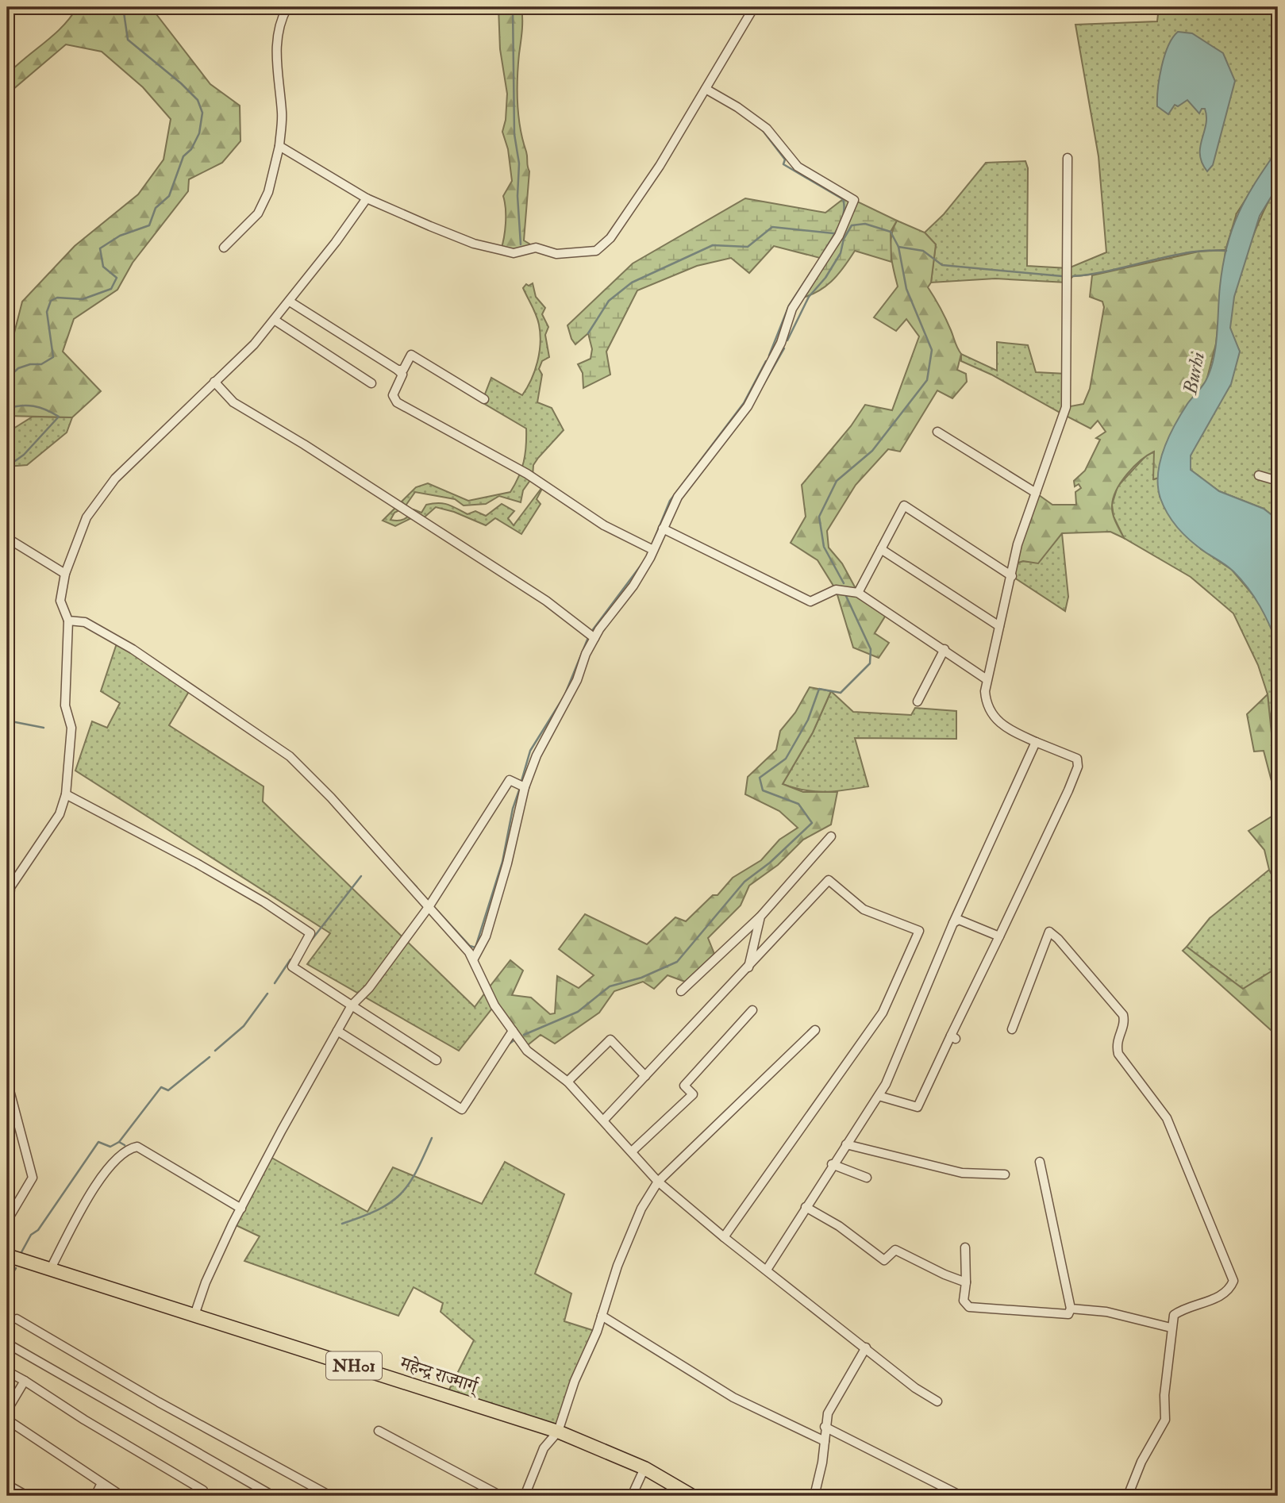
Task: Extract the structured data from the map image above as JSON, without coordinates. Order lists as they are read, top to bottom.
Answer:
{
  "streets": {
    "highway": ["NH01", "महेन्द्र राज्मार्ग्"]
  },
  "water": ["Burhi"]
}
